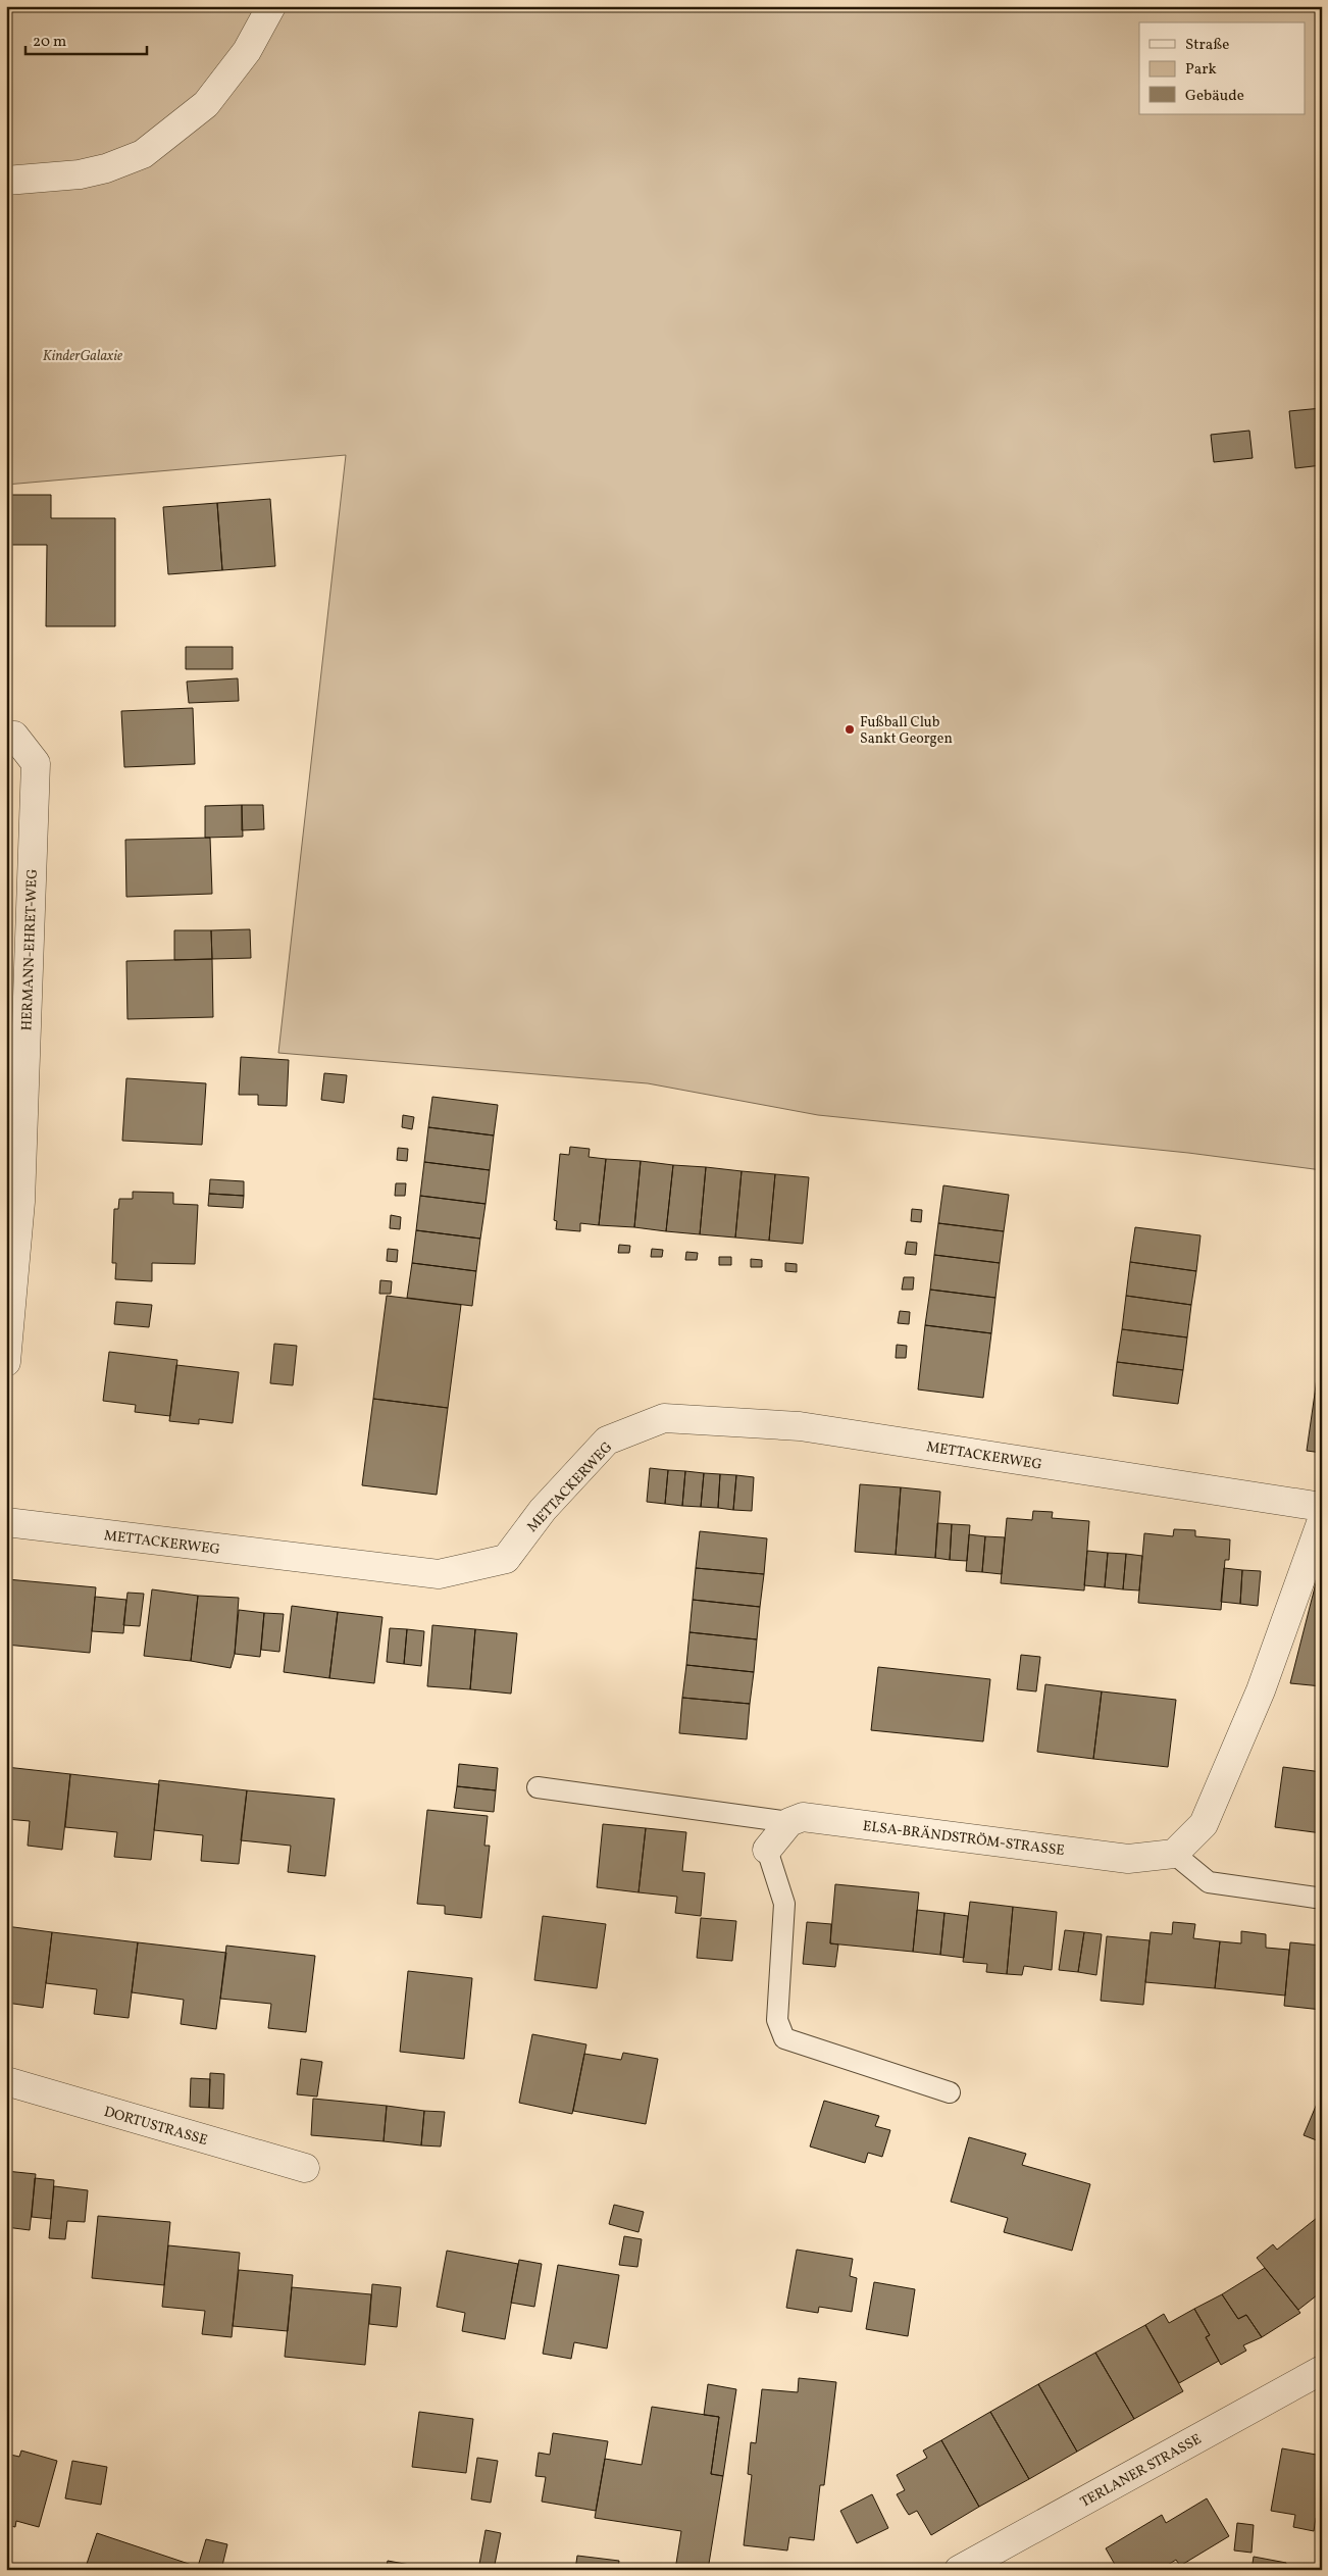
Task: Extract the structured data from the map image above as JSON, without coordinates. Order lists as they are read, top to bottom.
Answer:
{
  "streets": {
    "street": [
      "HERMANN-EHRET-WEG",
      "METTACKERWEG",
      "ELSA-BRÄNDSTRÖM-STRASSE",
      "DORTUSTRASSE",
      "TERLANER STRASSE"
    ]
  },
  "parks": ["KinderGalaxie"],
  "places": ["Fußball Club Sankt Georgen"],
  "legend": ["Straße", "Park", "Gebäude"],
  "scale_bar": "20 m"
}
